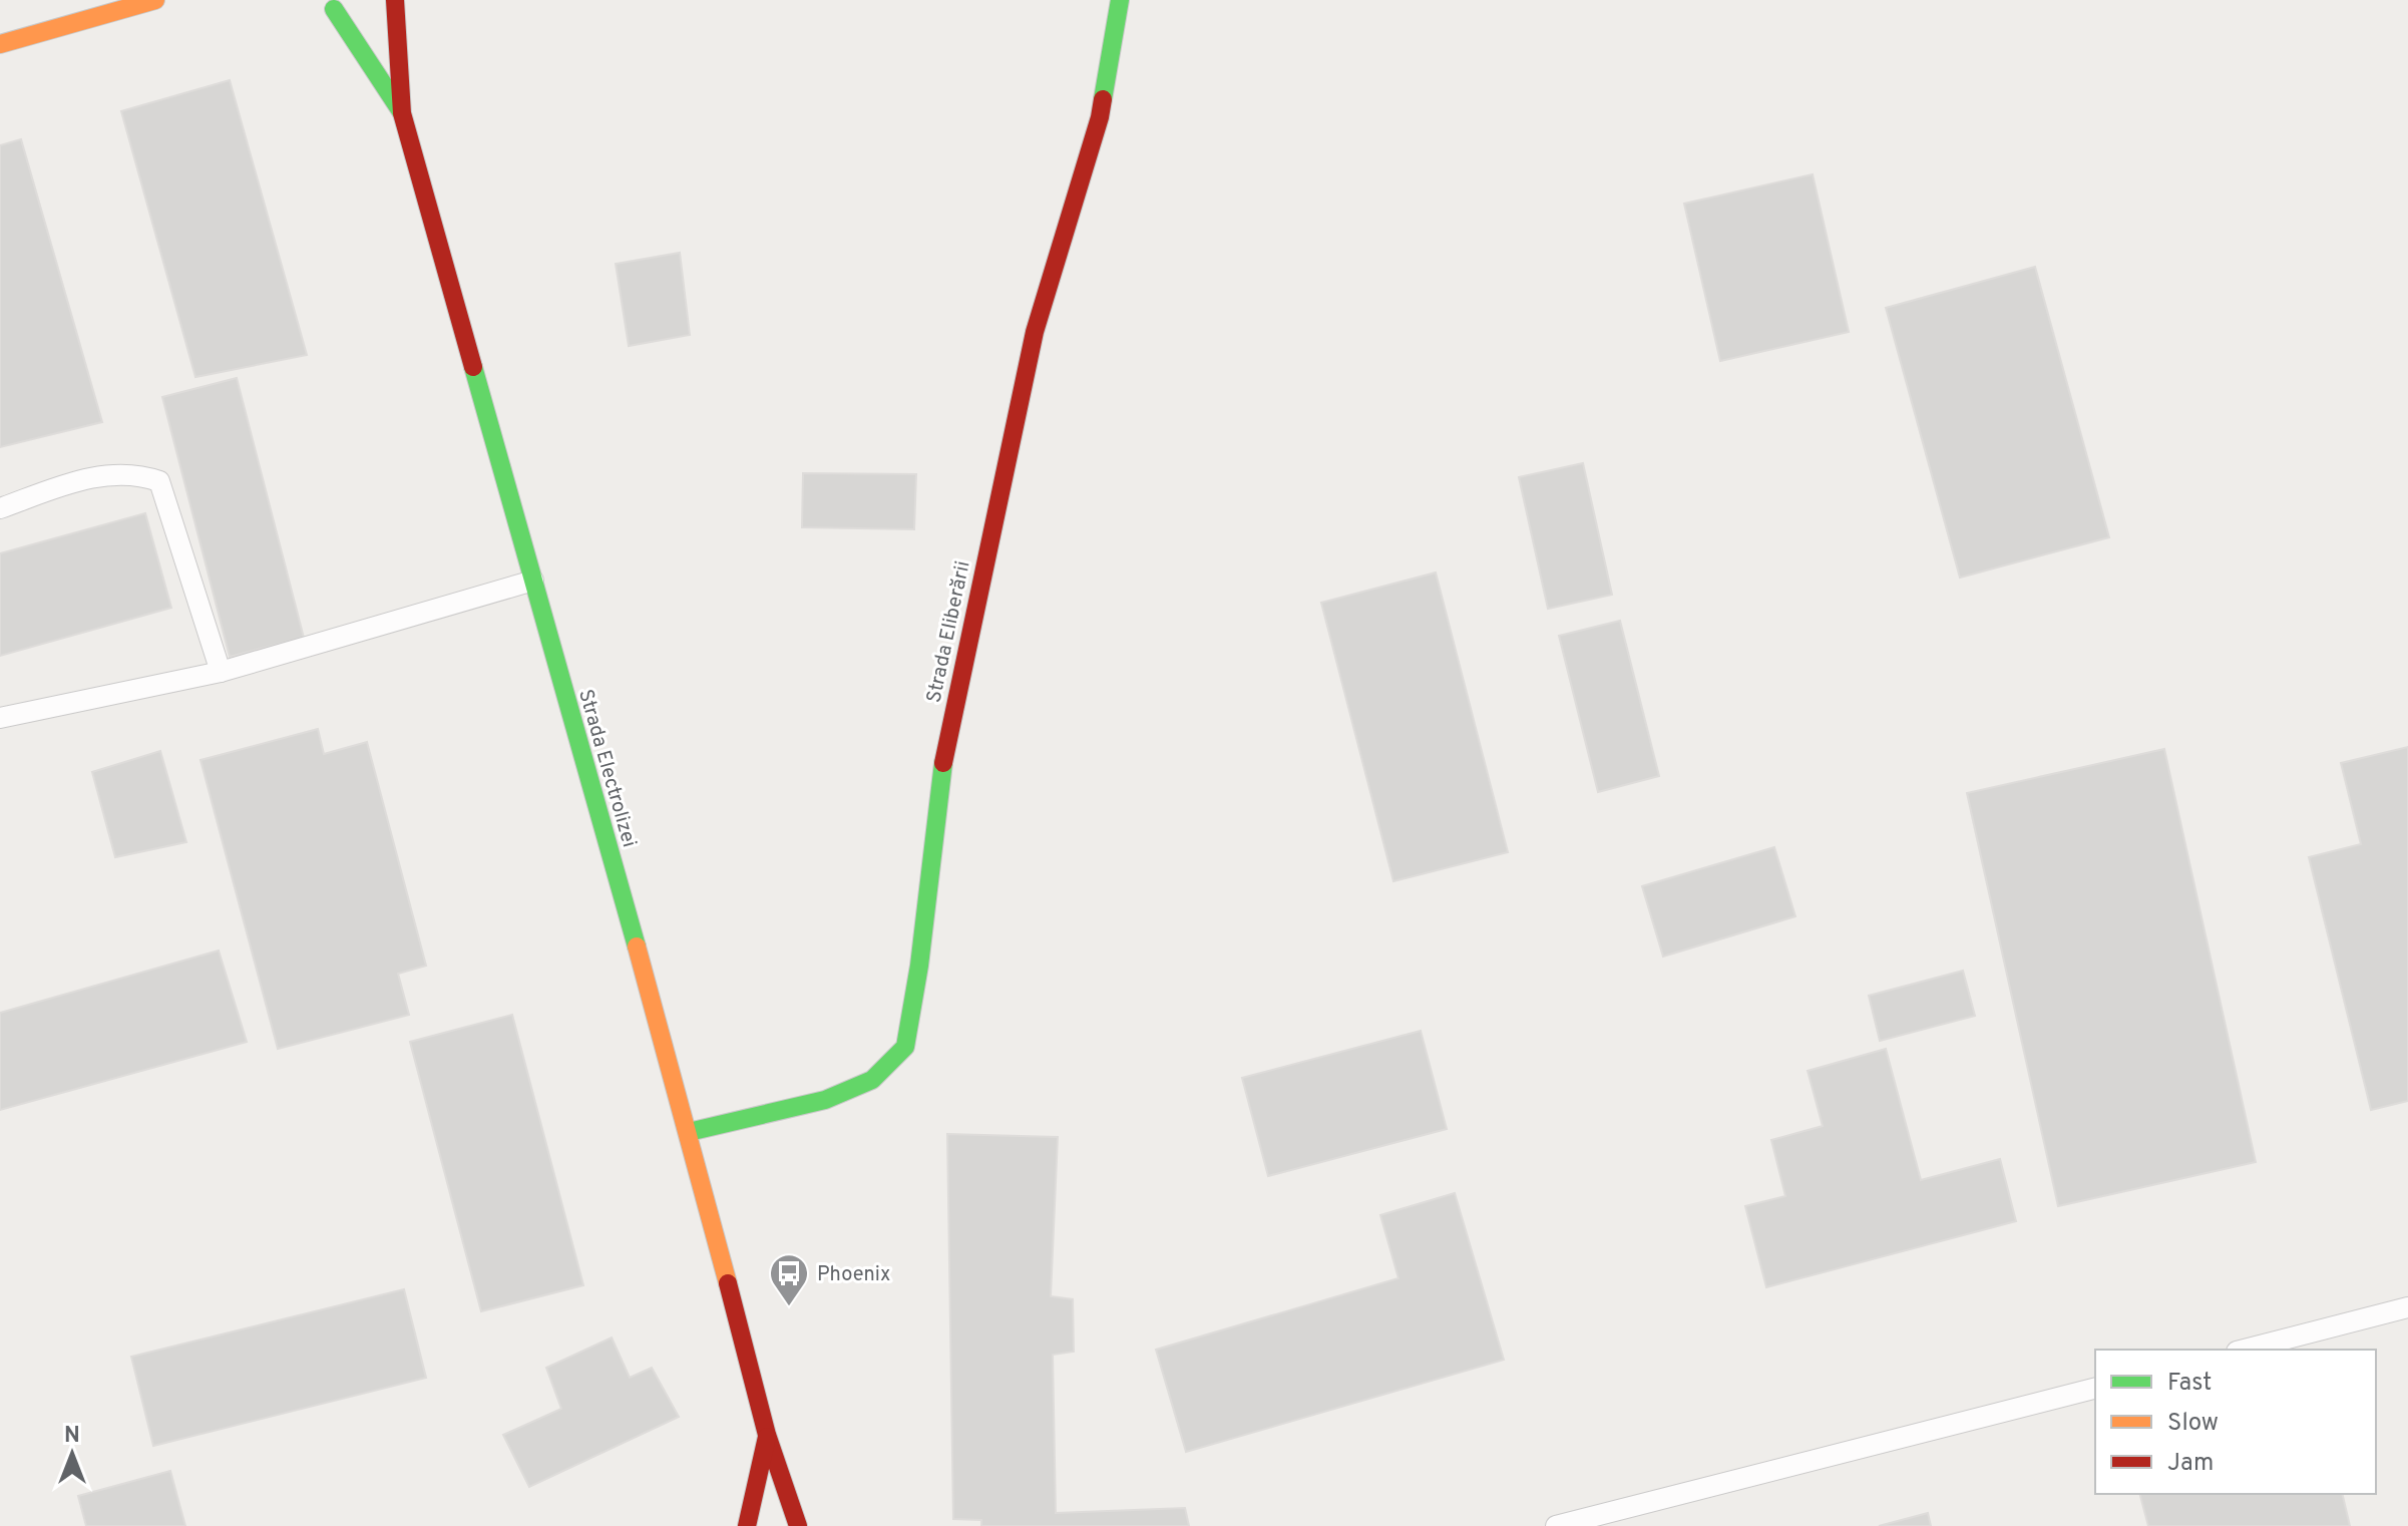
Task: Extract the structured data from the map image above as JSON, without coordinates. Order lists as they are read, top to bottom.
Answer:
{
  "streets": {
    "street": ["Strada Eliberării", "Strada Electrolizei"]
  },
  "crossings": [
    ["Strada Eliberării", "Strada Electrolizei"]
  ],
  "places": {
    "bus stop": ["Phoenix"]
  },
  "legend": ["Fast", "Slow", "Jam"],
  "north": "top"
}
